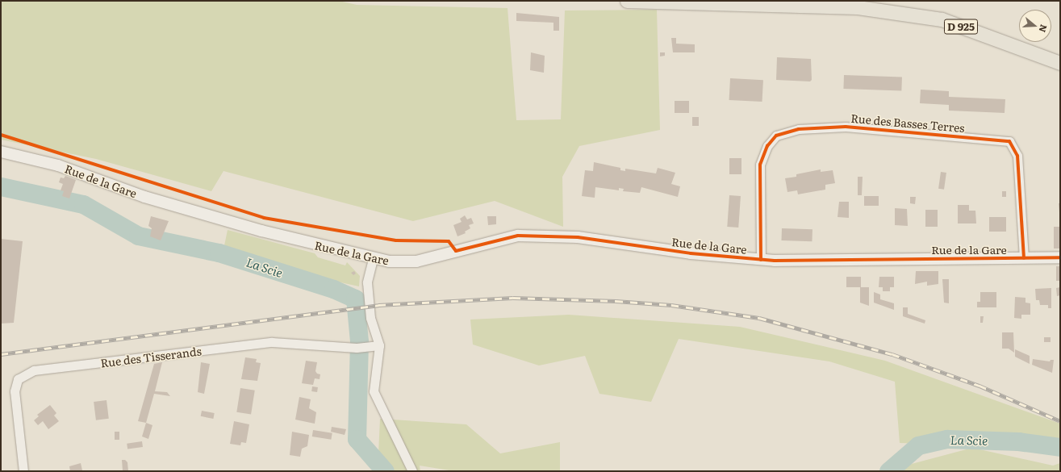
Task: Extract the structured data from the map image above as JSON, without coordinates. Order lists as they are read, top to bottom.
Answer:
{
  "streets": {
    "main road": ["D 925"],
    "street": ["Rue des Basses Terres", "Rue de la Gare", "Rue des Tisserands"]
  },
  "crossings": [
    ["Rue des Basses Terres", "Rue de la Gare"]
  ],
  "water": ["La Scie"],
  "north": "right"
}
